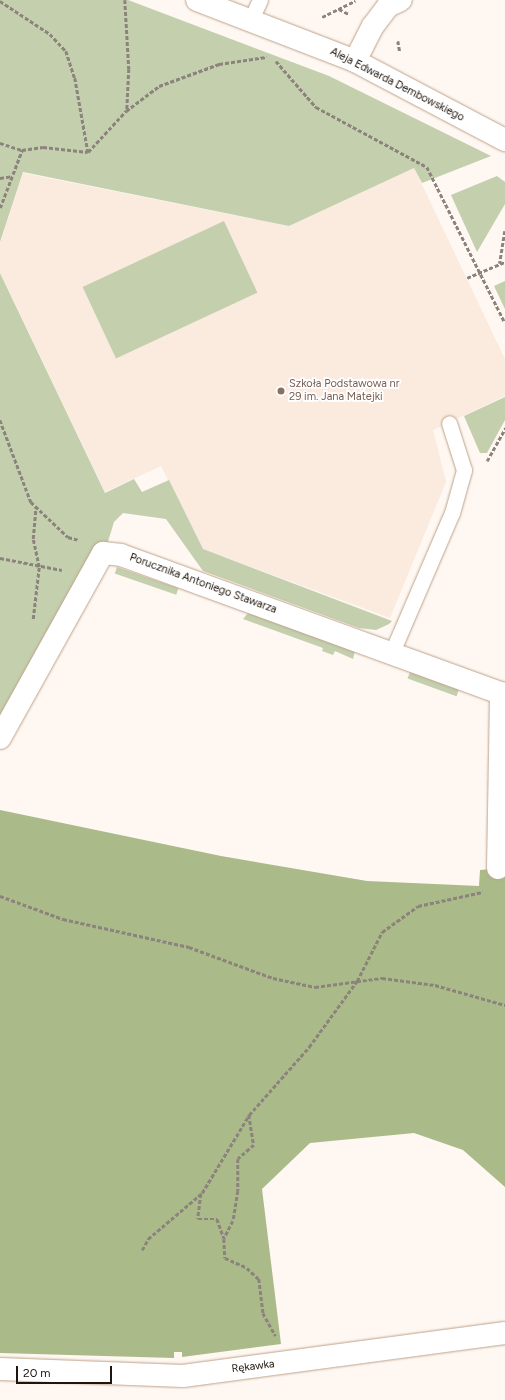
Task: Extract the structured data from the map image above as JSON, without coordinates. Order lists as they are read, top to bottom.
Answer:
{
  "streets": {
    "street": ["Aleja Edwarda Dembowskiego", "Porucznika Antoniego Stawarza", "Rękawka"]
  },
  "places": ["Szkoła Podstawowa nr 29 im. Jana Matejki"],
  "scale_bar": "20 m"
}
